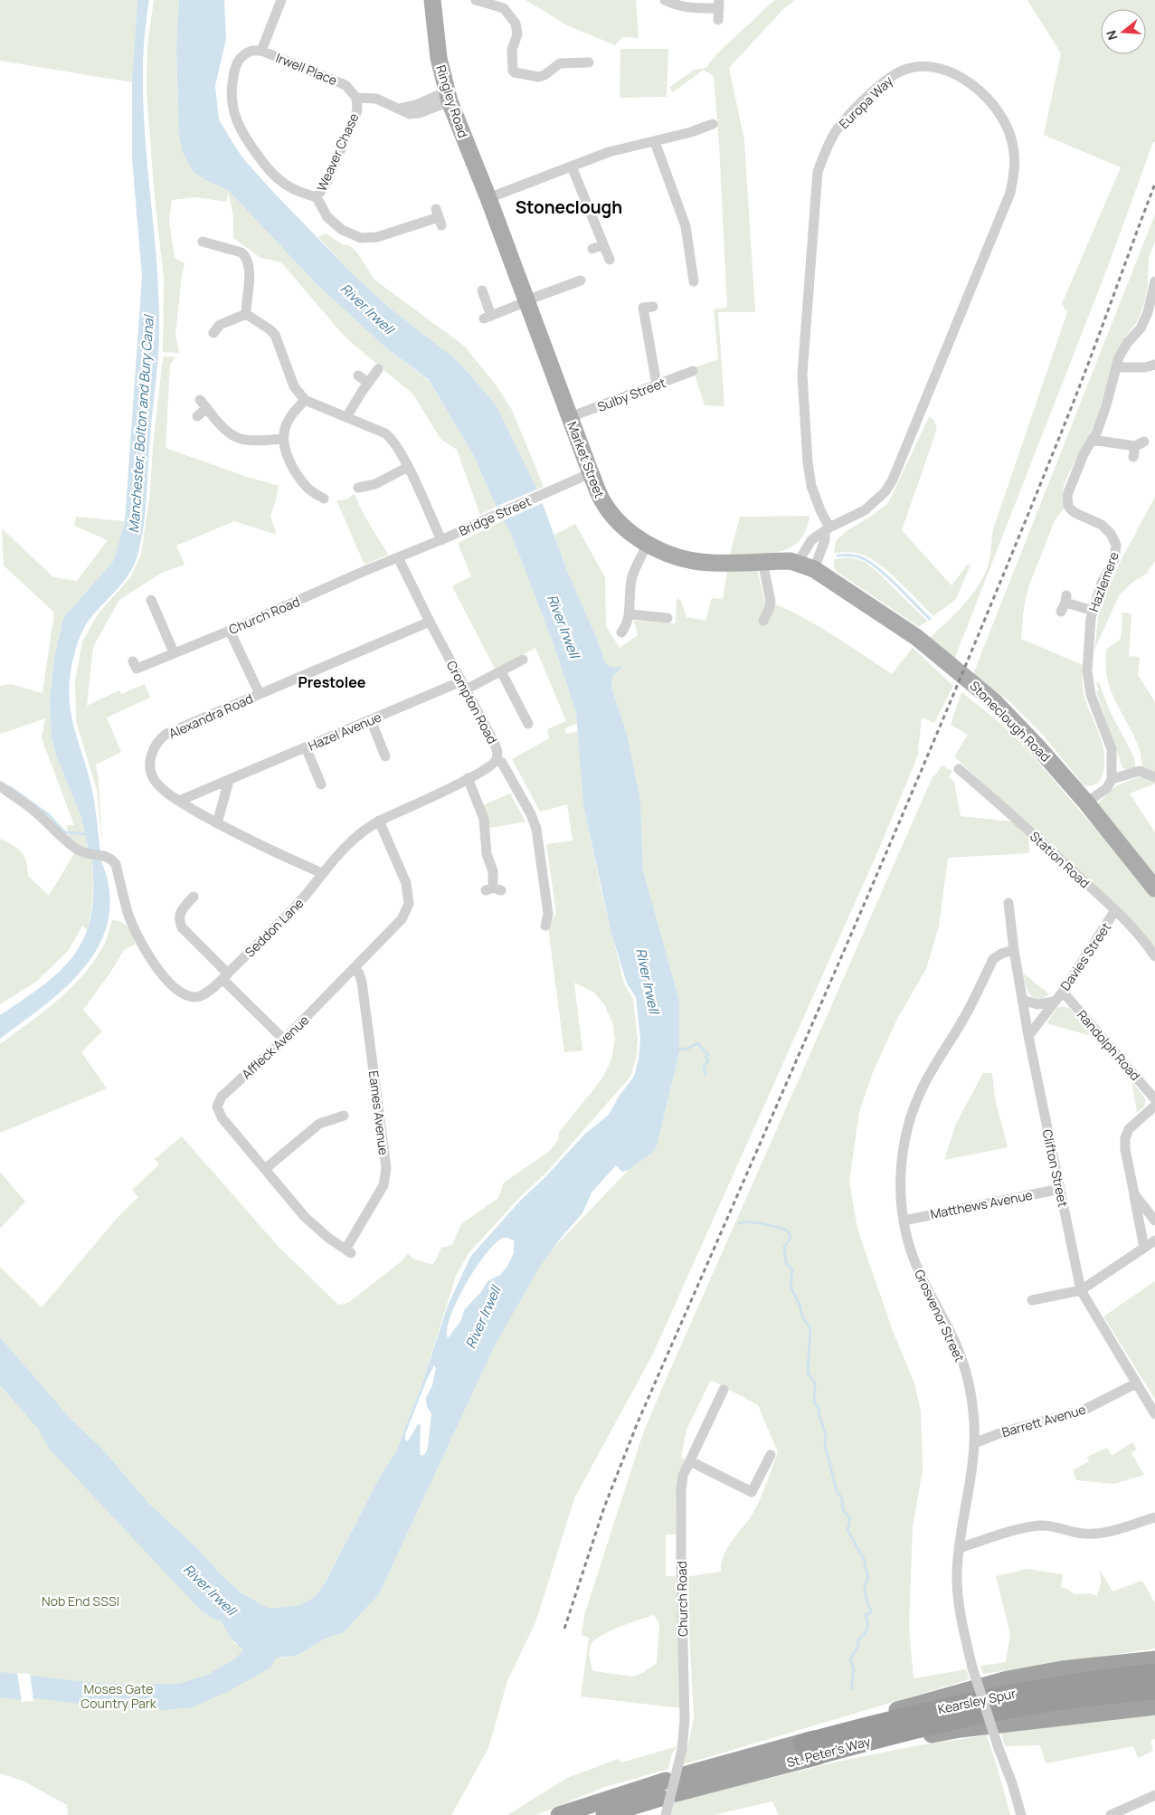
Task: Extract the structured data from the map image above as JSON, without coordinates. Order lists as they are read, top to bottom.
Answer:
{
  "streets": {
    "highway": ["Kearsley Spur", "St. Peter's Way"],
    "main road": ["Ringley Road", "Market Street", "Stoneclough Road"],
    "street": [
      "Irwell Place",
      "Europa Way",
      "Weaver Chase",
      "Sulby Street",
      "Bridge Street",
      "Hazlemere",
      "Church Road",
      "Crompton Road",
      "Alexandra Road",
      "Hazel Avenue",
      "Station Road",
      "Seddon Lane",
      "Davies Street",
      "Randolph Road",
      "Affleck Avenue",
      "Eames Avenue",
      "Clifton Street",
      "Matthews Avenue",
      "Grosvenor Street",
      "Barrett Avenue"
    ]
  },
  "crossings": [
    ["Irwell Place", "Weaver Chase"],
    ["Ringley Road", "Market Street"],
    ["Europa Way", "Market Street"],
    ["Sulby Street", "Market Street"],
    ["Market Street", "Bridge Street"],
    ["Market Street", "Stoneclough Road"],
    ["Bridge Street", "Church Road"],
    ["Bridge Street", "Crompton Road"],
    ["Church Road", "Crompton Road"],
    ["Crompton Road", "Alexandra Road"],
    ["Crompton Road", "Hazel Avenue"],
    ["Crompton Road", "Seddon Lane"],
    ["Alexandra Road", "Hazel Avenue"],
    ["Alexandra Road", "Seddon Lane"],
    ["Station Road", "Davies Street"],
    ["Seddon Lane", "Affleck Avenue"],
    ["Davies Street", "Randolph Road"],
    ["Davies Street", "Clifton Street"],
    ["Affleck Avenue", "Eames Avenue"],
    ["Clifton Street", "Matthews Avenue"],
    ["Clifton Street", "Grosvenor Street"],
    ["Clifton Street", "Barrett Avenue"],
    ["Matthews Avenue", "Grosvenor Street"],
    ["Grosvenor Street", "Barrett Avenue"],
    ["Kearsley Spur", "St. Peter's Way"]
  ],
  "districts": ["Stoneclough", "Prestolee"],
  "water": ["River Irwell", "Manchester, Bolton and Bury Canal"],
  "parks": ["Nob End SSSI", "Moses Gate Country Park"],
  "north": "left"
}
